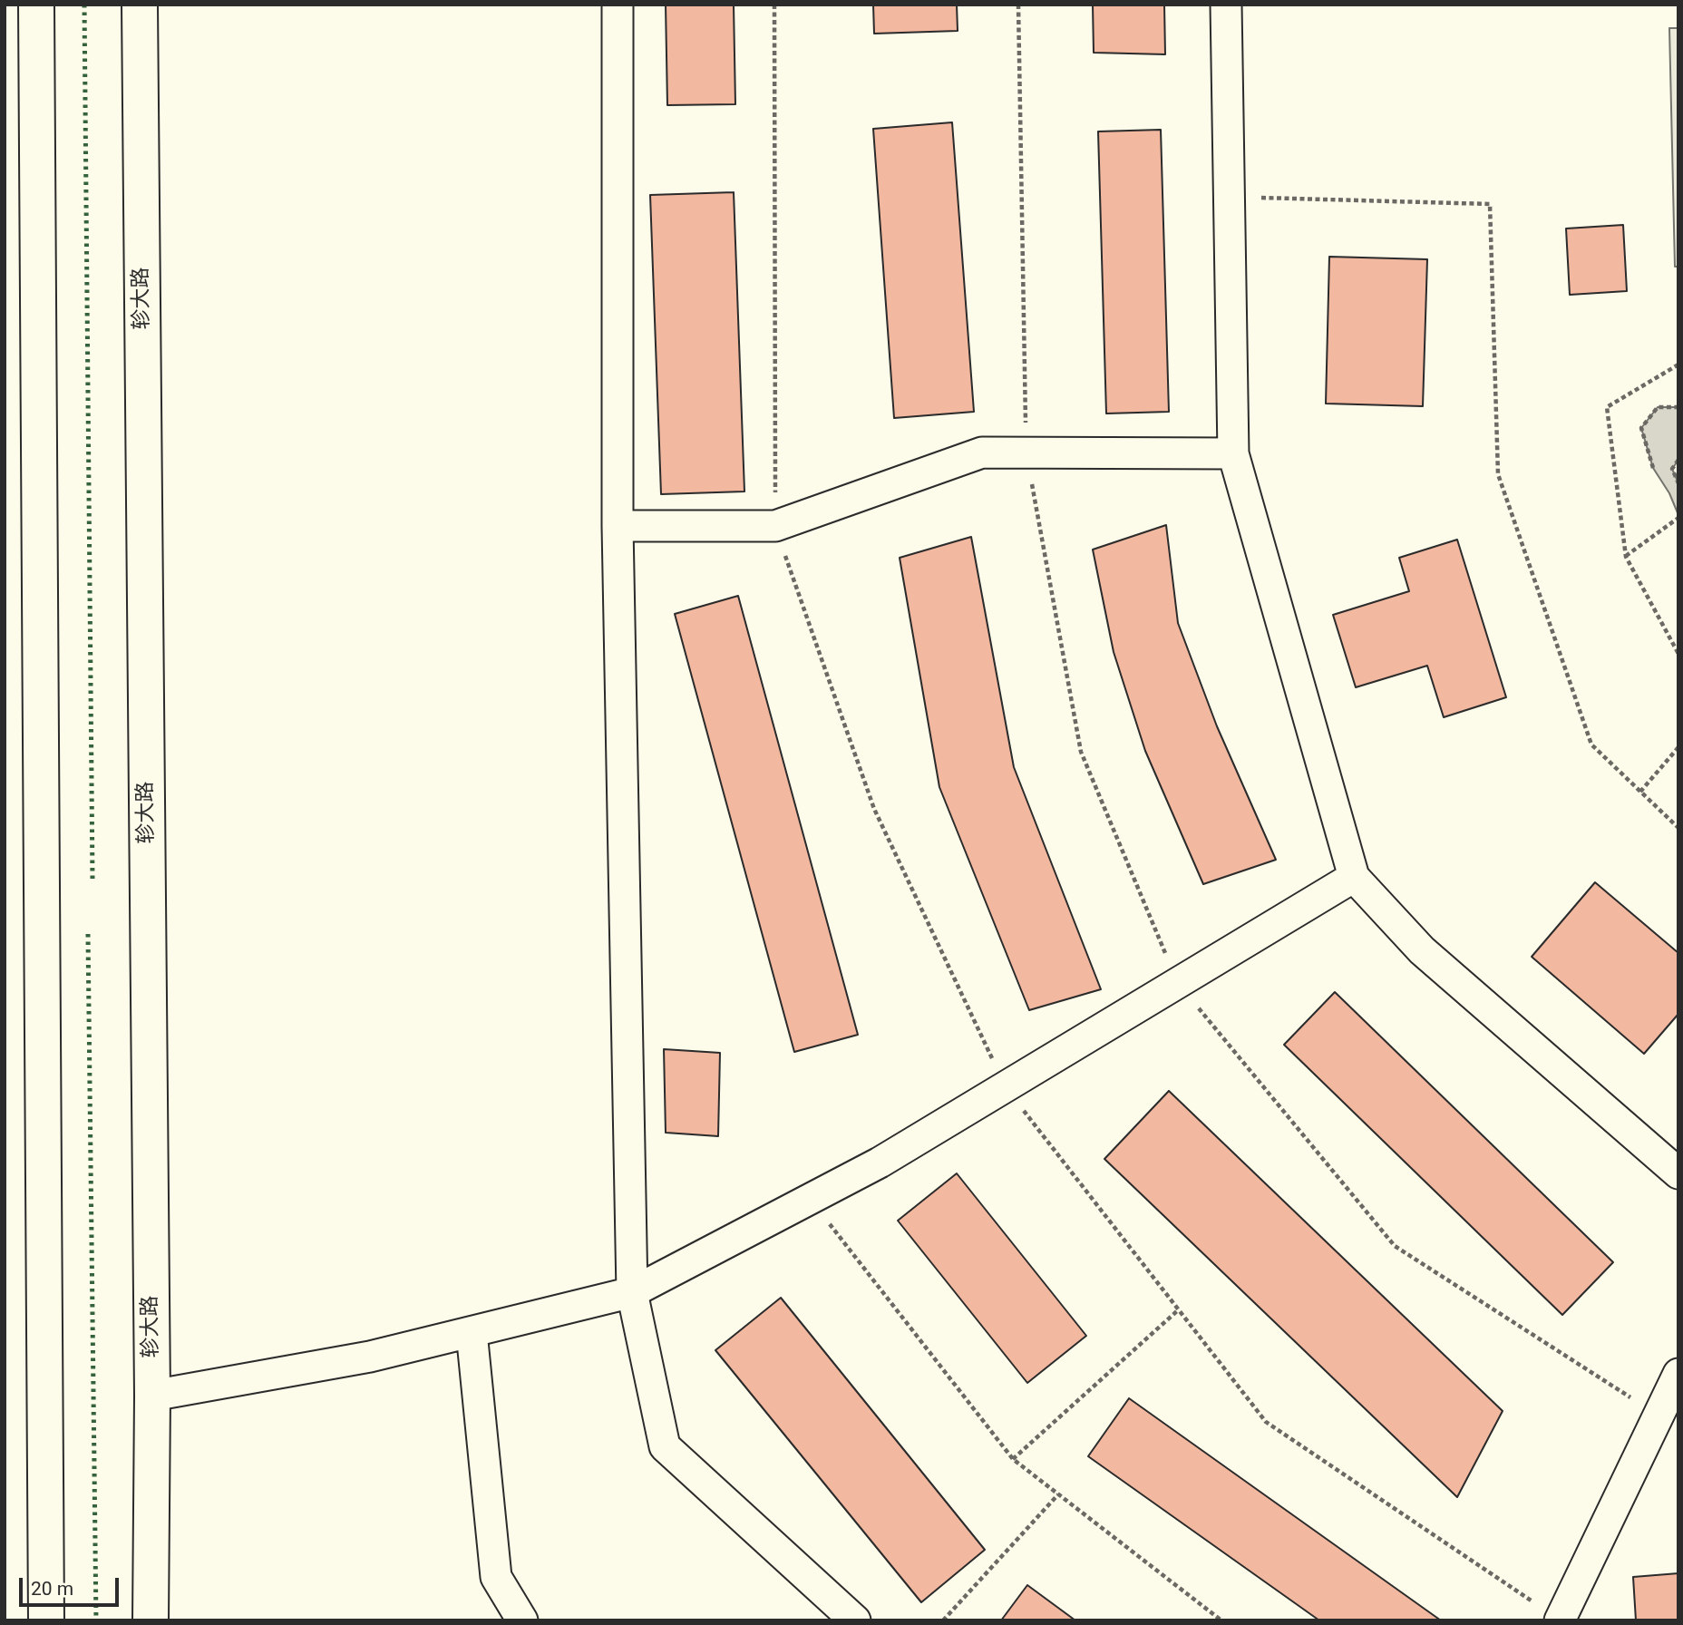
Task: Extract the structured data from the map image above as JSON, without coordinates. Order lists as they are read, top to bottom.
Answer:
{
  "streets": {
    "highway": ["轸大路"]
  },
  "scale_bar": "20 m"
}
